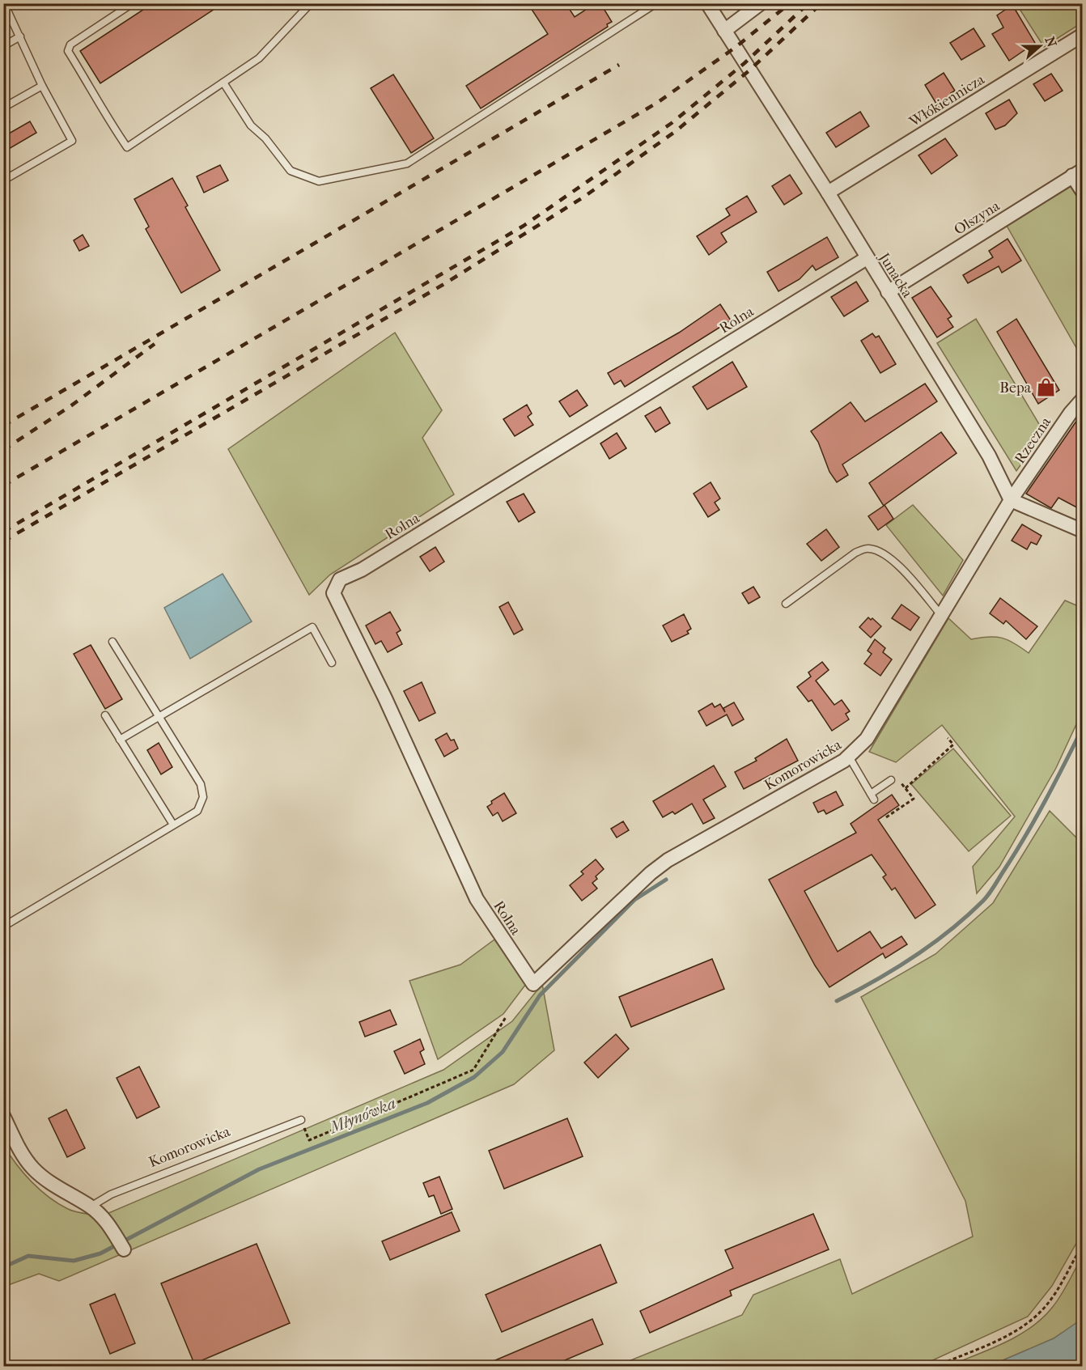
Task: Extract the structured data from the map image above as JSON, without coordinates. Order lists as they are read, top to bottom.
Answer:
{
  "streets": {
    "street": [
      "Włókiennicza",
      "Olszyna",
      "Junacka",
      "Rolna",
      "Rzeczna",
      "Komorowicka"
    ]
  },
  "crossings": [
    ["Włókiennicza", "Junacka"],
    ["Olszyna", "Junacka"],
    ["Junacka", "Rolna"],
    ["Junacka", "Rzeczna"],
    ["Junacka", "Komorowicka"],
    ["Rolna", "Komorowicka"],
    ["Rzeczna", "Komorowicka"]
  ],
  "water": ["Młynówka"],
  "places": {
    "shop": ["Bepa"]
  },
  "north": "right"
}
